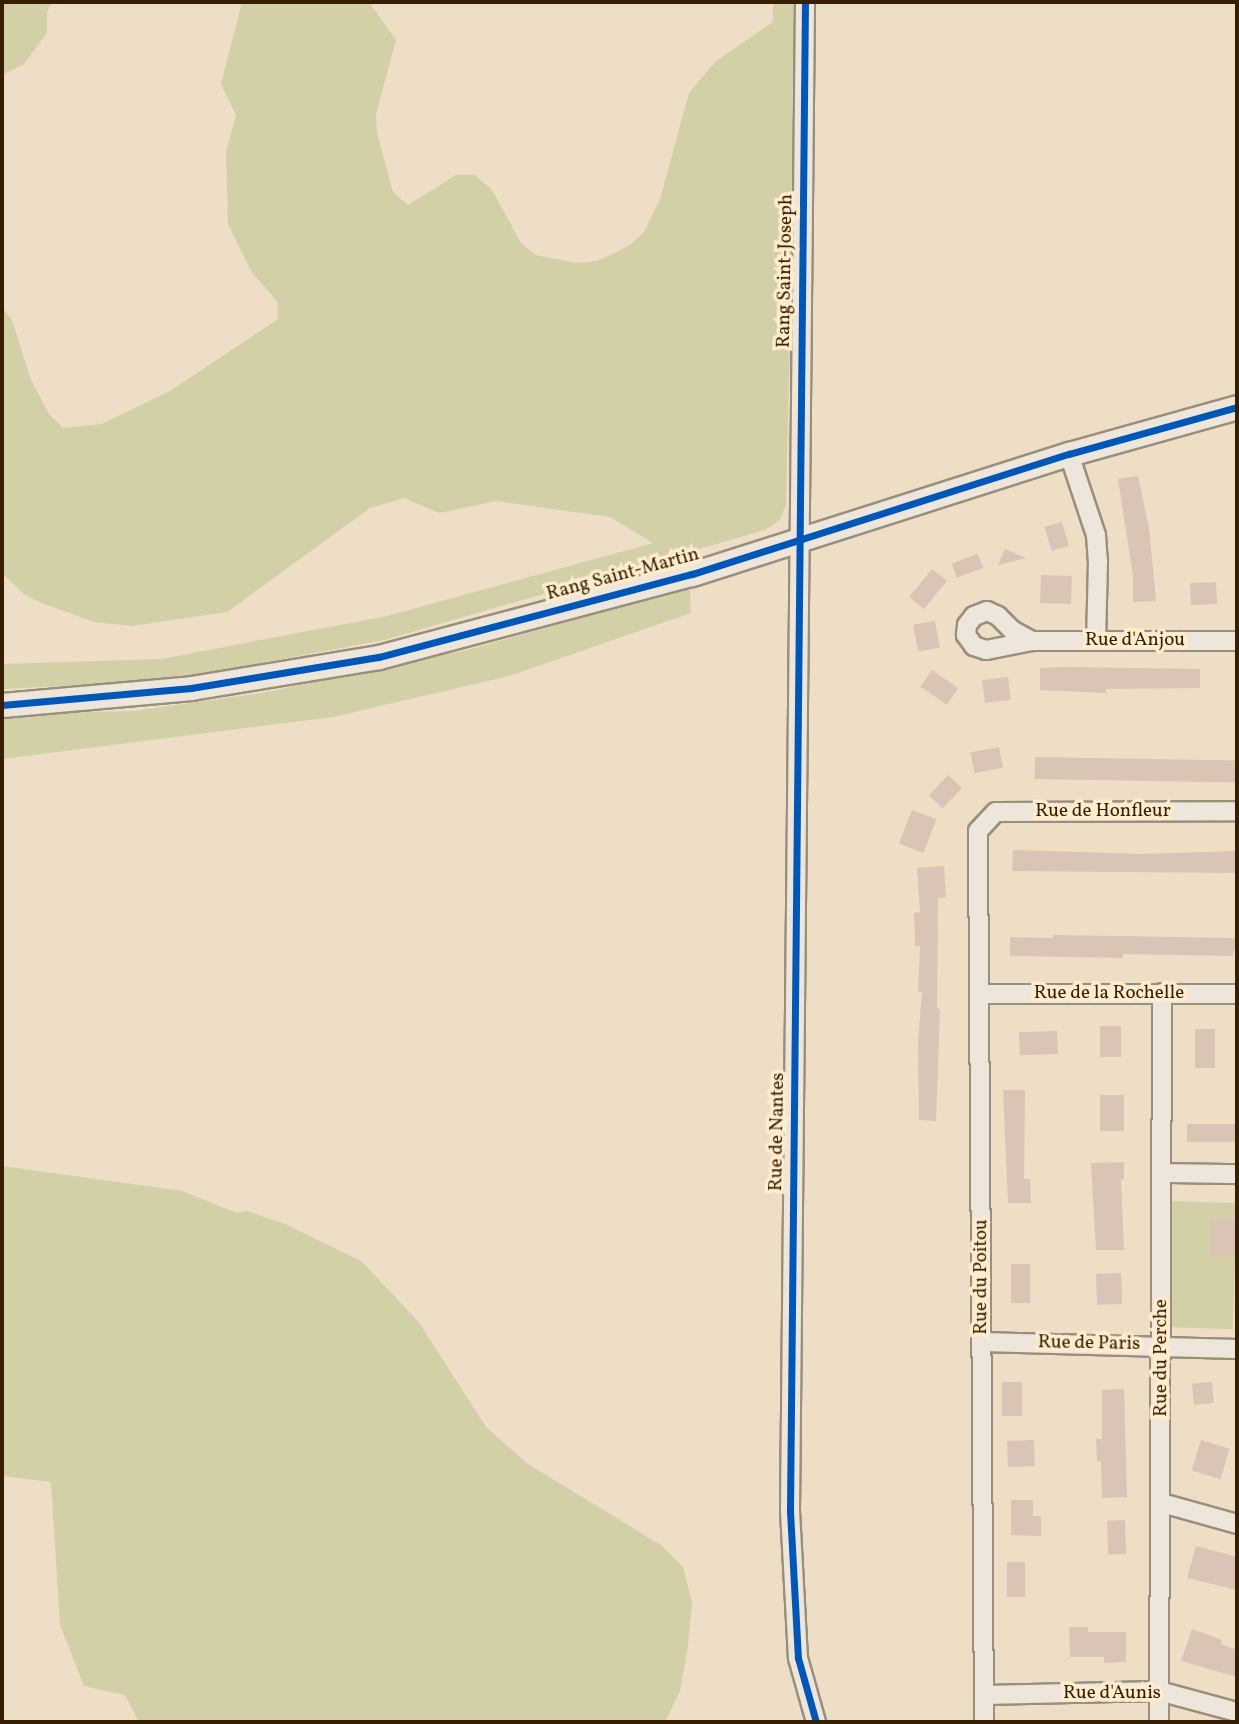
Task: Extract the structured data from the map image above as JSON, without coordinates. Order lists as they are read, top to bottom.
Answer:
{
  "streets": {
    "street": [
      "Rang Saint-Joseph",
      "Rang Saint-Martin",
      "Rue d'Anjou",
      "Rue de Honfleur",
      "Rue de la Rochelle",
      "Rue de Nantes",
      "Rue du Poitou",
      "Rue de Paris",
      "Rue du Perche",
      "Rue d'Aunis"
    ]
  },
  "crossings": [
    ["Rang Saint-Joseph", "Rang Saint-Martin"],
    ["Rang Saint-Joseph", "Rue de Nantes"],
    ["Rang Saint-Martin", "Rue de Nantes"],
    ["Rue de Honfleur", "Rue du Poitou"],
    ["Rue de la Rochelle", "Rue du Poitou"],
    ["Rue de la Rochelle", "Rue du Perche"],
    ["Rue du Poitou", "Rue de Paris"],
    ["Rue du Poitou", "Rue d'Aunis"],
    ["Rue de Paris", "Rue du Perche"],
    ["Rue du Perche", "Rue d'Aunis"]
  ]
}
